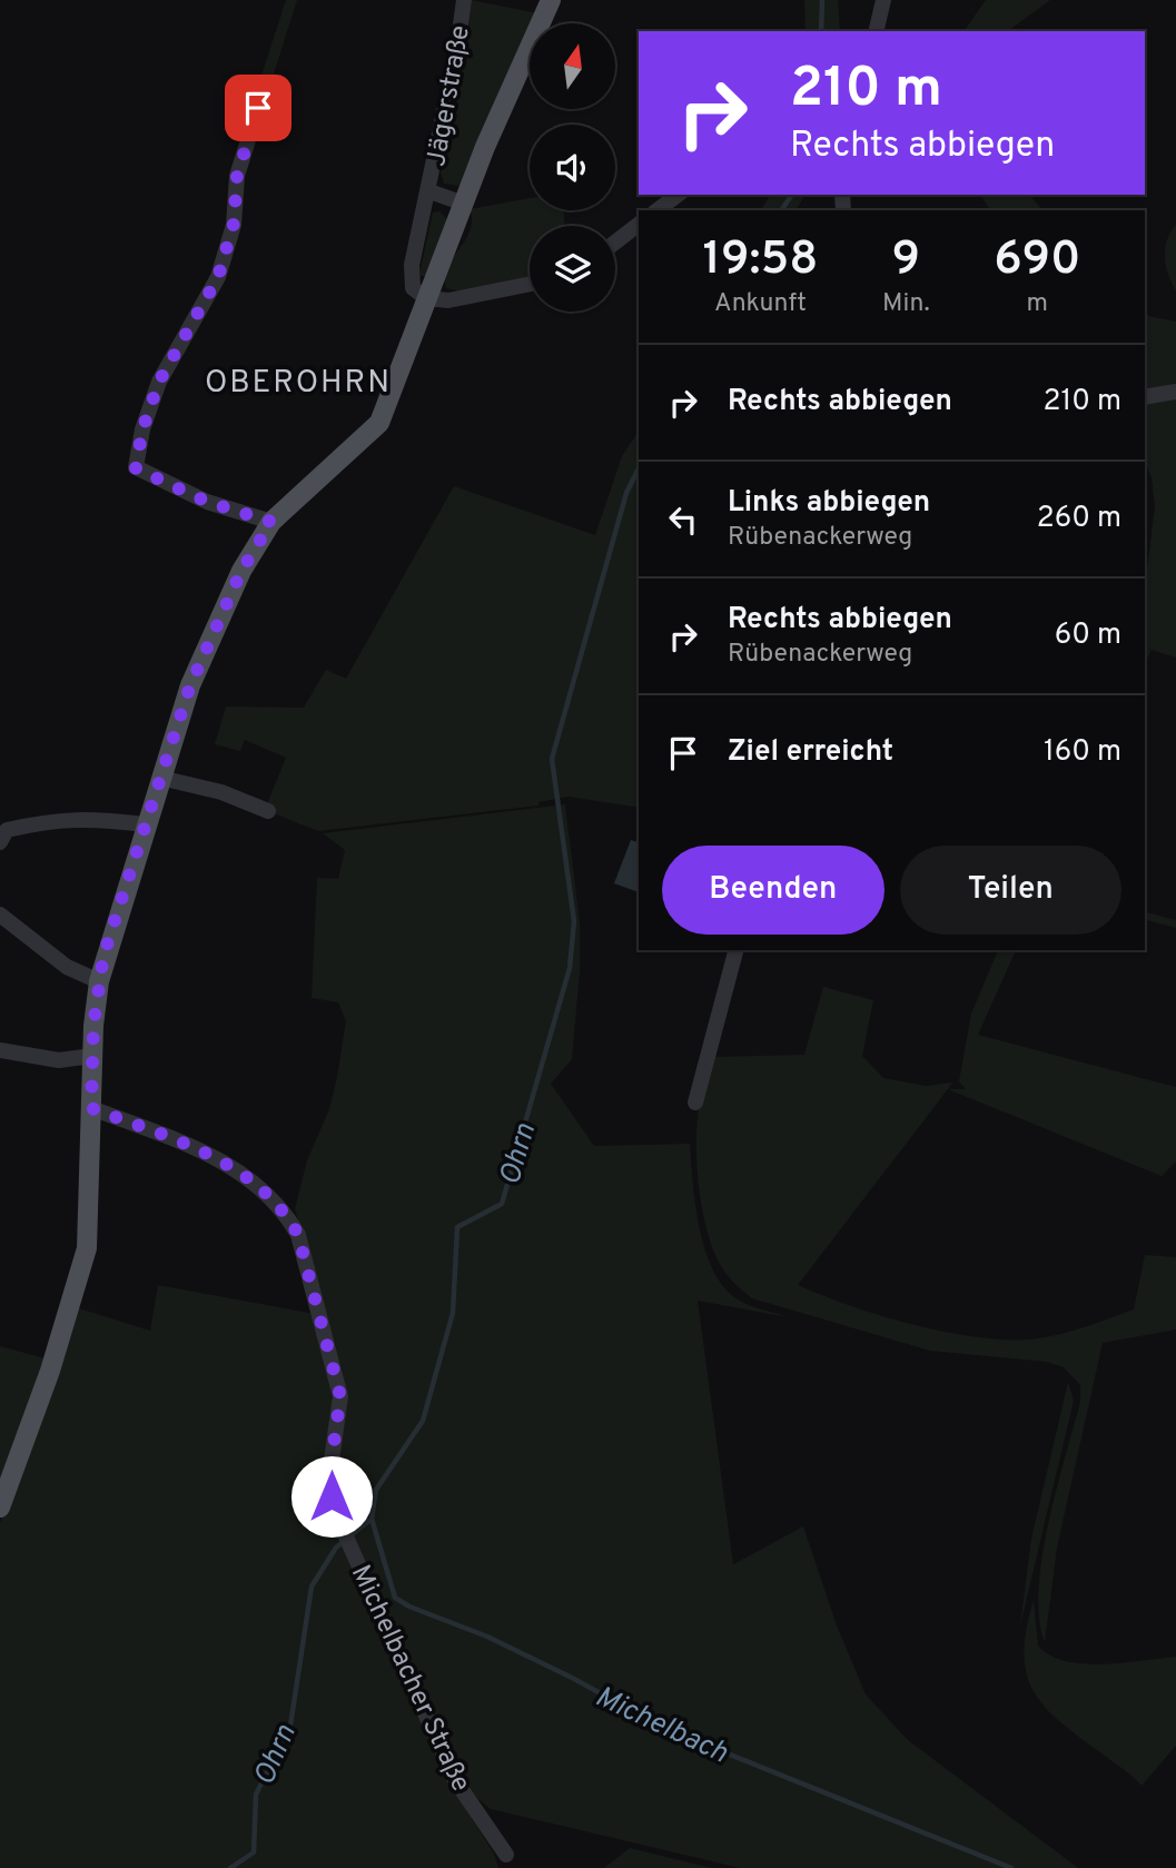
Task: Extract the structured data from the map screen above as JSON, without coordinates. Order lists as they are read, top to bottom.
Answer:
{
  "streets": {
    "street": ["Jägerstraße", "Michelbacher Straße"]
  },
  "districts": ["OBEROHRN"],
  "water": ["Ohrn", "Michelbach"],
  "north": "top",
  "page": {
    "turn": ["210 m", "Rechts abbiegen"],
    "eta": [
      "19:58",
      "Ankunft",
      "9",
      "Min.",
      "690",
      "m"
    ],
    "list": [
      {
        "name": "Rechts abbiegen",
        "value": "210 m"
      },
      {
        "name": "Links abbiegen",
        "note": "Rübenackerweg",
        "value": "260 m"
      },
      {
        "name": "Rechts abbiegen",
        "note": "Rübenackerweg",
        "value": "60 m"
      },
      {
        "name": "Ziel erreicht",
        "value": "160 m"
      }
    ],
    "buttons": ["Beenden", "Teilen"]
  }
}
